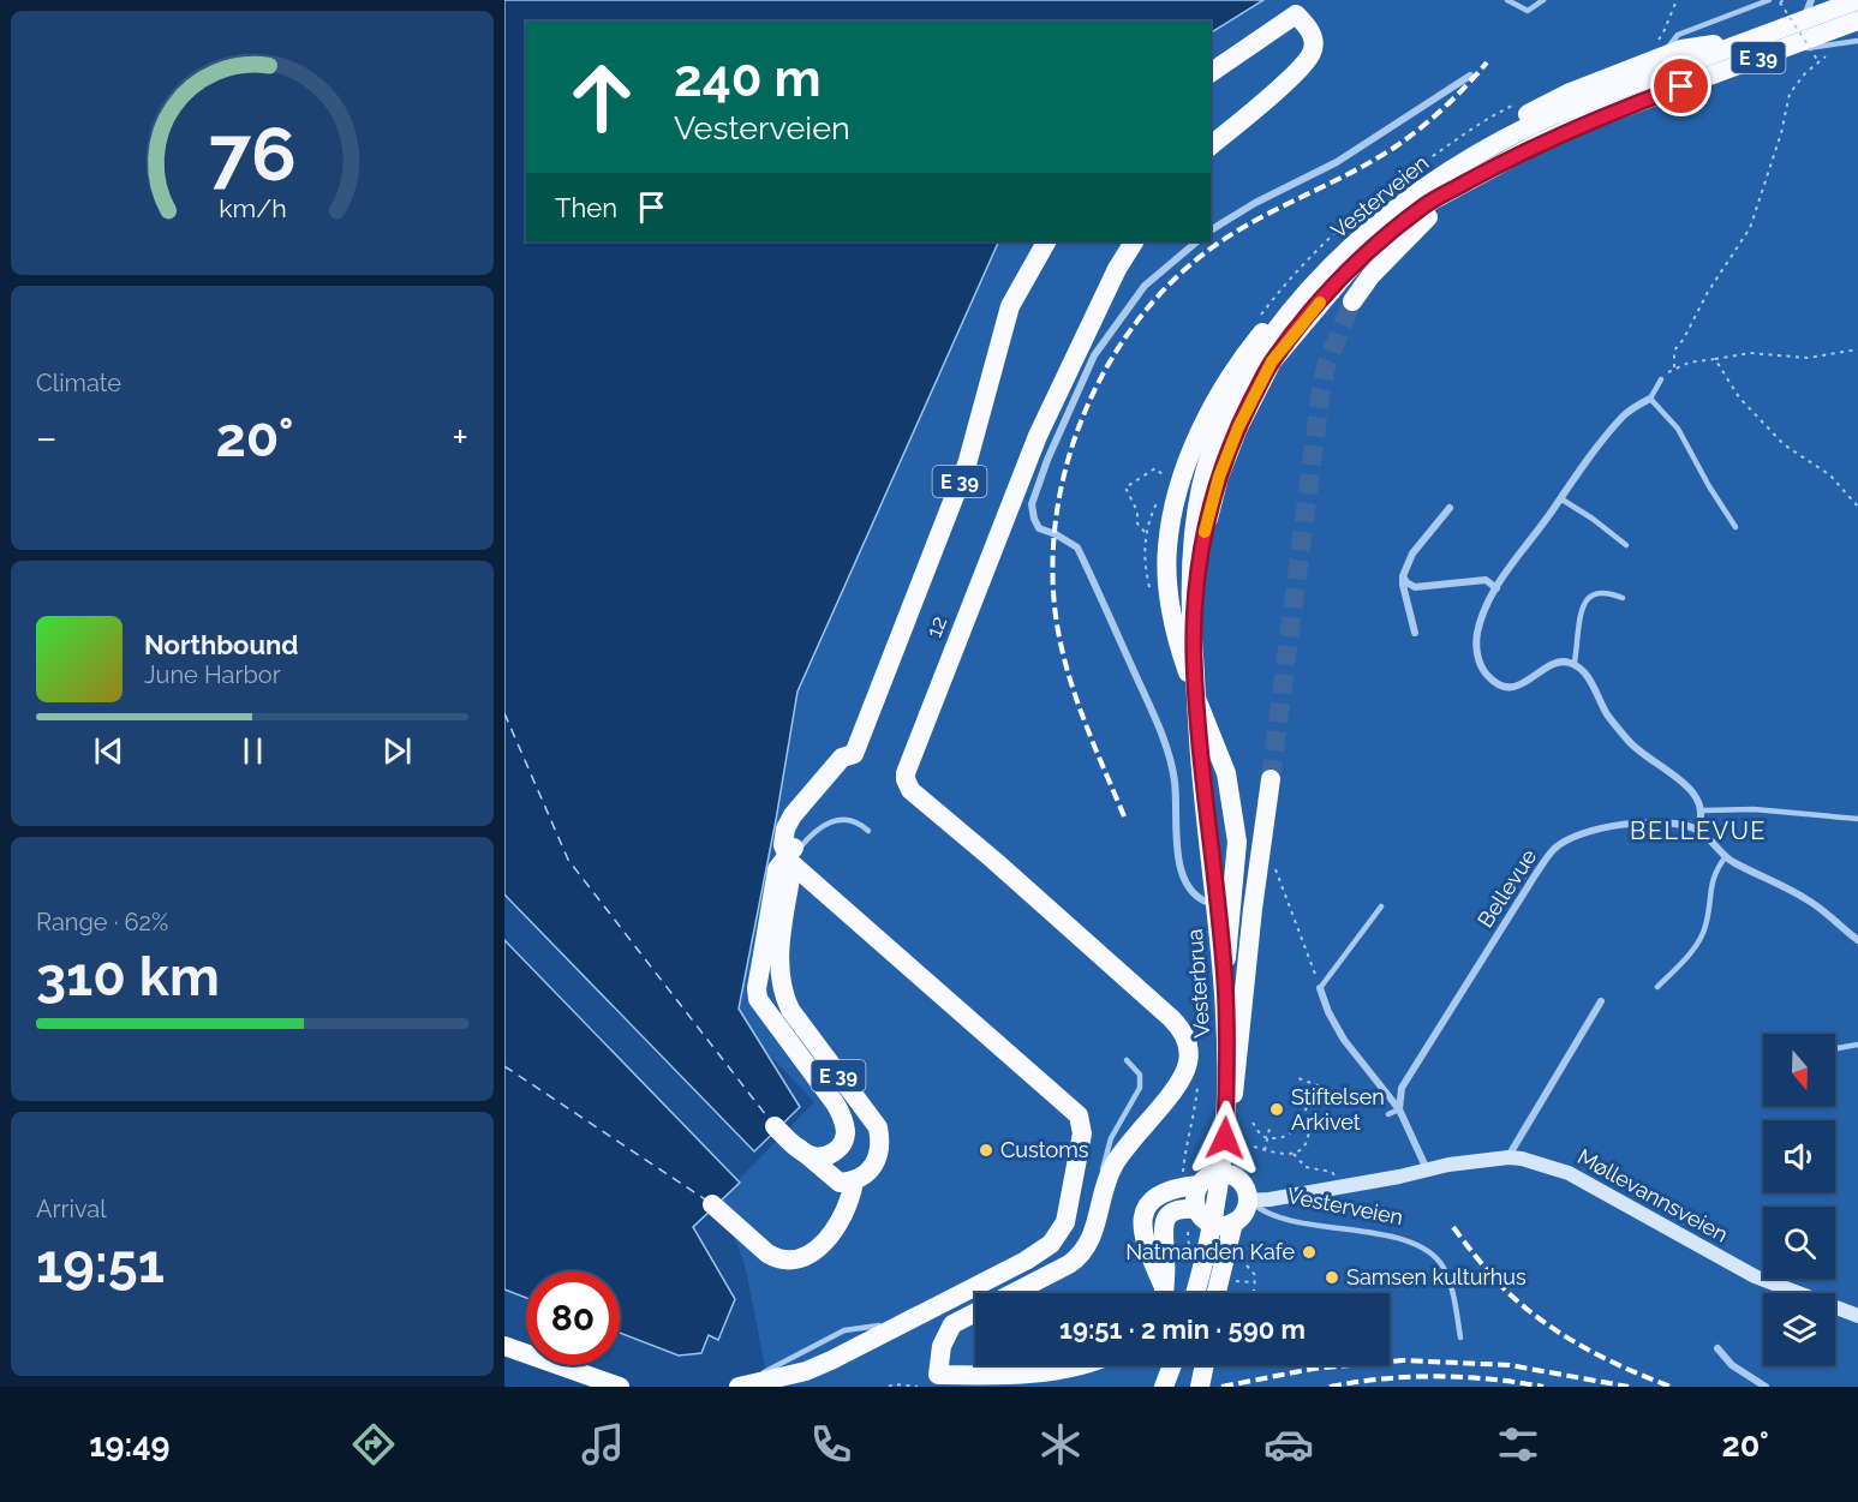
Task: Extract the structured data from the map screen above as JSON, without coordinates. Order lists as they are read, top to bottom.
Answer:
{
  "streets": {
    "highway": [
      "E 39",
      "Vesterveien",
      "12",
      "Vesterbrua"
    ],
    "main road": ["Møllevannsveien"],
    "street": ["Bellevue"]
  },
  "crossings": [
    ["E 39", "Vesterveien"],
    ["E 39", "12"],
    ["E 39", "Møllevannsveien"],
    ["Vesterveien", "Vesterbrua"],
    ["Vesterveien", "Møllevannsveien"]
  ],
  "districts": ["BELLEVUE"],
  "places": [
    "Stiftelsen Arkivet",
    "Customs",
    "Natmanden Kafe",
    "Samsen kulturhus"
  ],
  "north": "bottom",
  "page": {
    "turn": ["240 m", "Vesterveien"],
    "then": "Then",
    "tile": [
      "Climate",
      ["Range · 62%", "310 km"],
      ["Arrival", "19:51"]
    ],
    "heat": ["−", "20°", "+"],
    "song": ["Northbound", "June Harbor"],
    "limit": "80",
    "trip": "19:51 · 2 min · 590 m",
    "tabs": ["19:49", "20°"],
    "gauge": ["76", "km/h"]
  }
}
